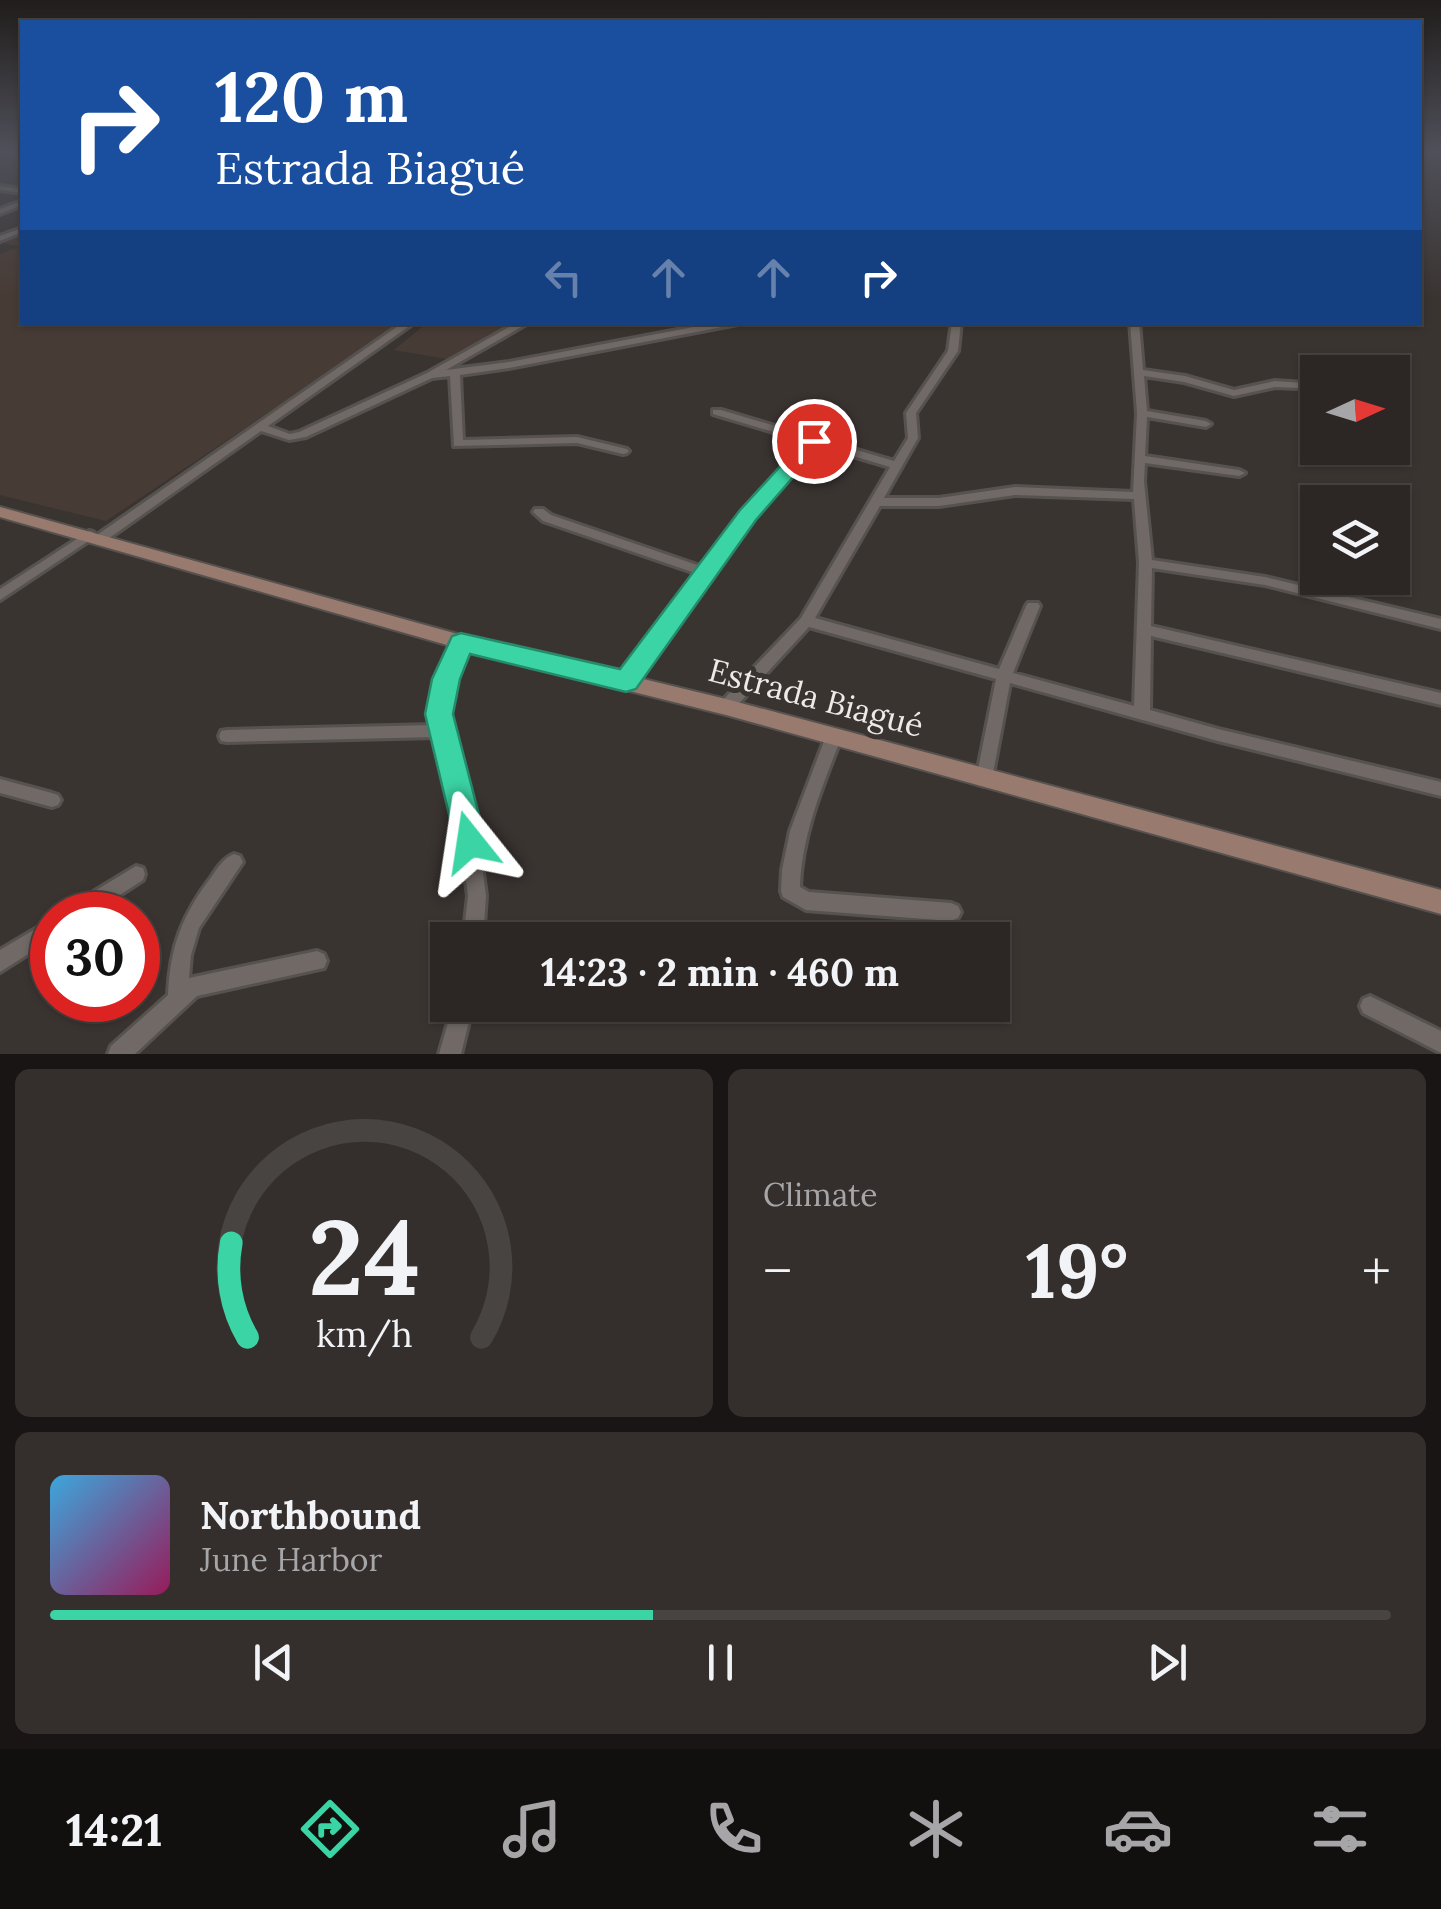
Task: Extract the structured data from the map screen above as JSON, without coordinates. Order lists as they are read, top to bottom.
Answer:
{
  "streets": {
    "main road": ["Estrada Biagué"]
  },
  "north": "right",
  "page": {
    "turn": ["120 m", "Estrada Biagué"],
    "limit": "30",
    "trip": "14:23 · 2 min · 460 m",
    "tile": "Climate",
    "heat": ["−", "19°", "+"],
    "song": ["Northbound", "June Harbor"],
    "tabs": "14:21",
    "gauge": ["24", "km/h"]
  }
}
